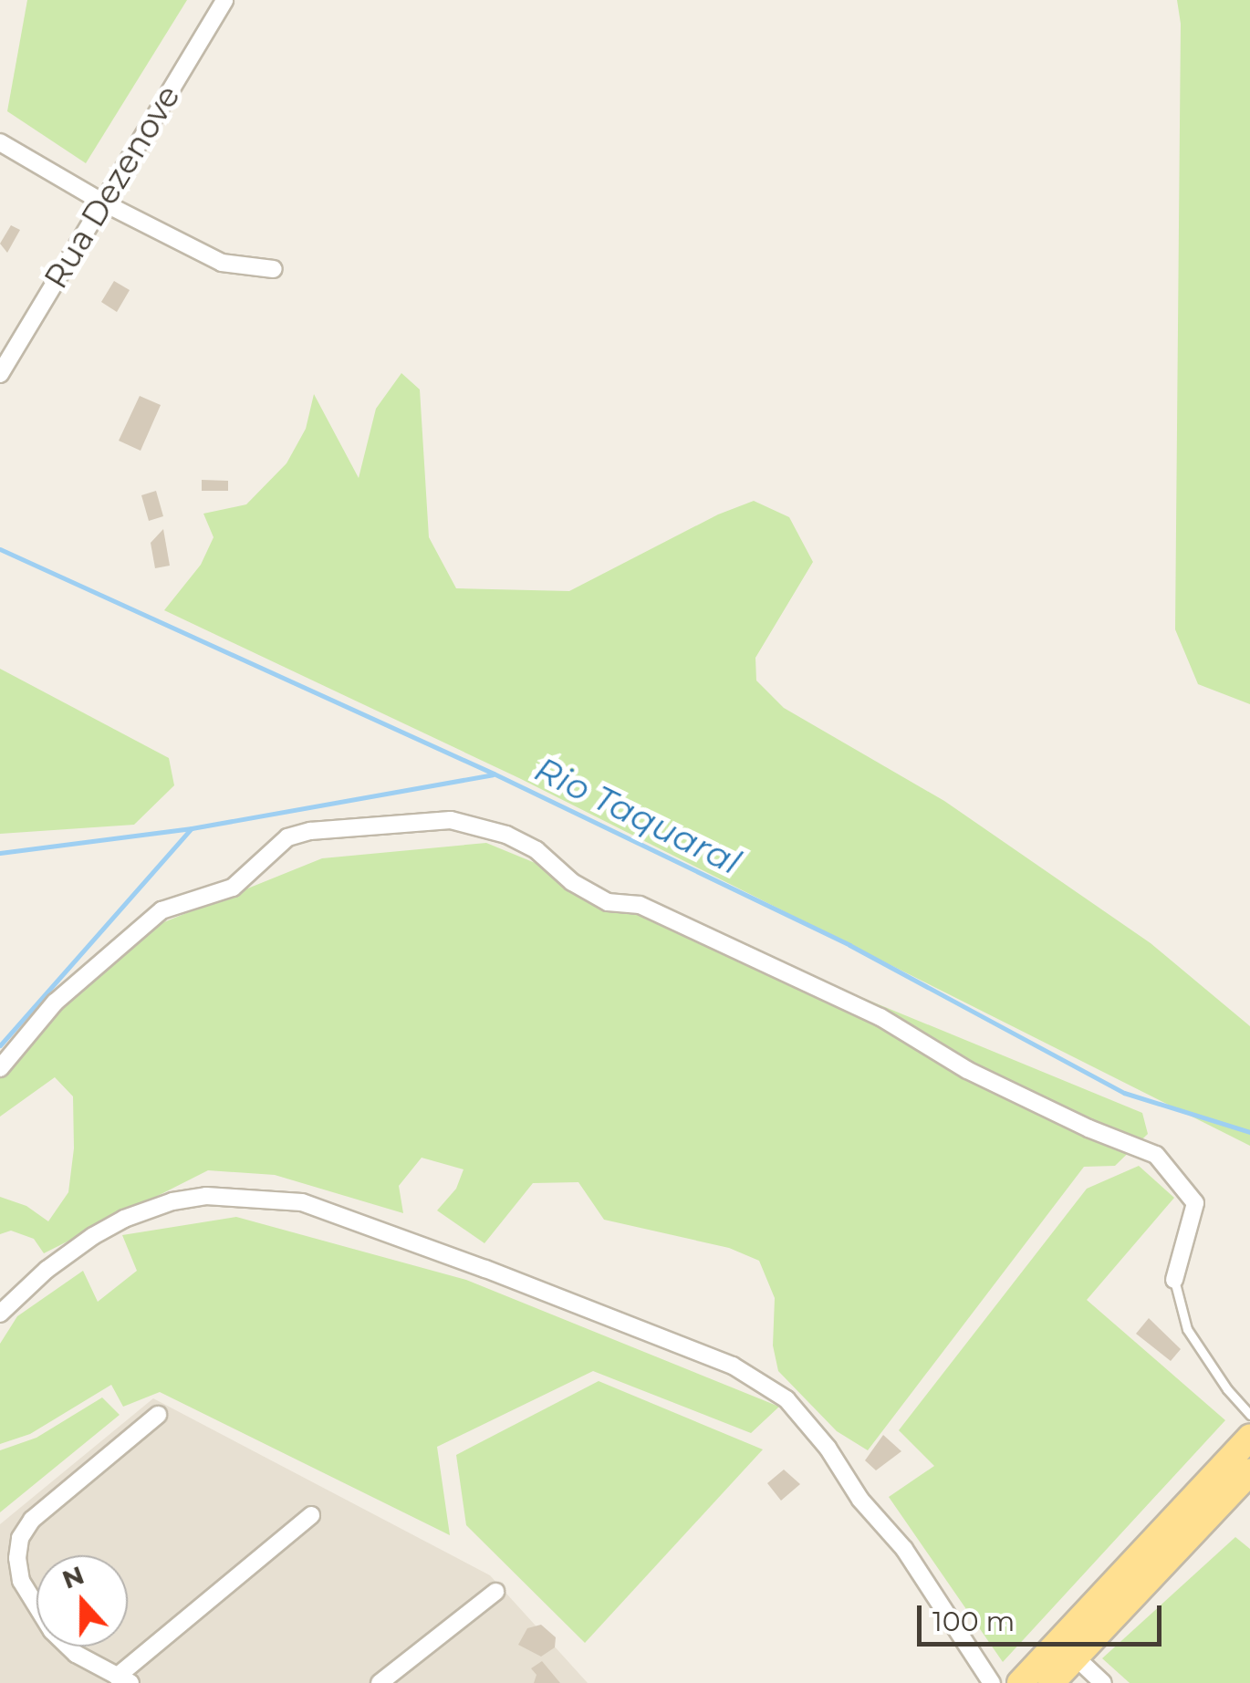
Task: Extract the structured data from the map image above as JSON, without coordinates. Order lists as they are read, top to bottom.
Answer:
{
  "streets": {
    "street": ["Rua Dezenove"]
  },
  "water": ["Rio Taquaral"],
  "scale_bar": "100 m",
  "north": "top"
}
